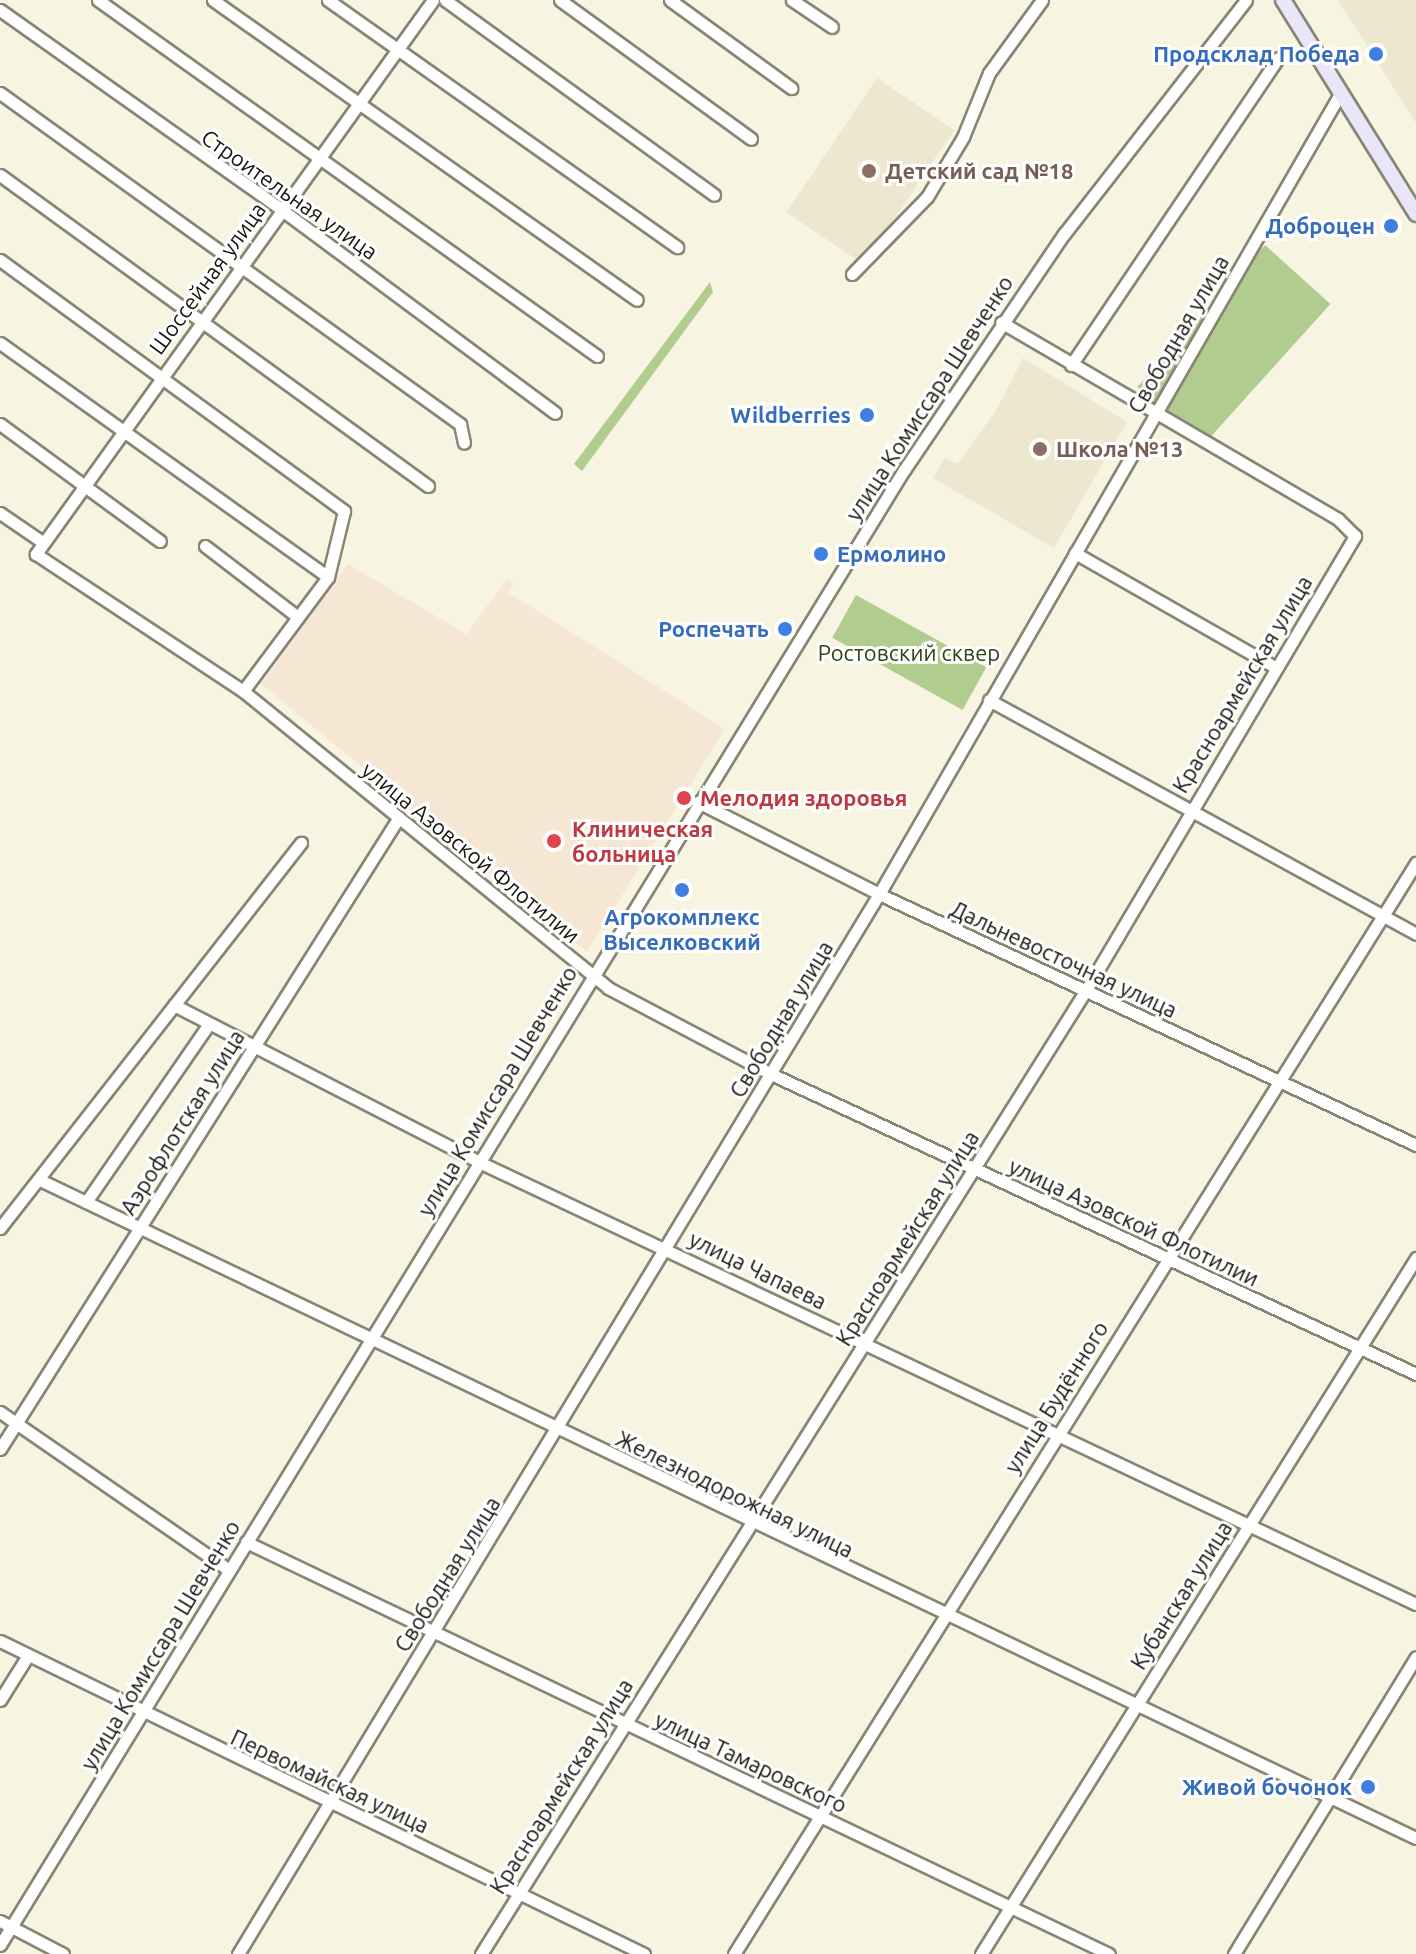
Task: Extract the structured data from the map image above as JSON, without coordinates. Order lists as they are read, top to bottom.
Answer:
{
  "streets": {
    "street": [
      "Строительная улица",
      "Шоссейная улица",
      "Свободная улица",
      "улица Комиссара Шевченко",
      "Красноармейская улица",
      "улица Азовской Флотилии",
      "Дальневосточная улица",
      "Аэрофлотская улица",
      "улица Чапаева",
      "улица Будённого",
      "Железнодорожная улица",
      "Кубанская улица",
      "улица Тамаровского",
      "Первомайская улица"
    ]
  },
  "crossings": [
    ["Строительная улица", "Шоссейная улица"],
    ["Свободная улица", "Красноармейская улица"],
    ["Свободная улица", "улица Азовской Флотилии"],
    ["Свободная улица", "Дальневосточная улица"],
    ["Свободная улица", "улица Чапаева"],
    ["Свободная улица", "Железнодорожная улица"],
    ["Свободная улица", "улица Тамаровского"],
    ["Свободная улица", "Первомайская улица"],
    ["улица Комиссара Шевченко", "улица Азовской Флотилии"],
    ["улица Комиссара Шевченко", "Дальневосточная улица"],
    ["улица Комиссара Шевченко", "улица Чапаева"],
    ["улица Комиссара Шевченко", "Железнодорожная улица"],
    ["улица Комиссара Шевченко", "улица Тамаровского"],
    ["улица Комиссара Шевченко", "Первомайская улица"],
    ["Красноармейская улица", "улица Азовской Флотилии"],
    ["Красноармейская улица", "Дальневосточная улица"],
    ["Красноармейская улица", "улица Чапаева"],
    ["Красноармейская улица", "Железнодорожная улица"],
    ["Красноармейская улица", "улица Тамаровского"],
    ["Красноармейская улица", "Первомайская улица"],
    ["улица Азовской Флотилии", "Аэрофлотская улица"],
    ["улица Азовской Флотилии", "улица Будённого"],
    ["улица Азовской Флотилии", "Кубанская улица"],
    ["Дальневосточная улица", "улица Будённого"],
    ["Аэрофлотская улица", "улица Чапаева"],
    ["Аэрофлотская улица", "Железнодорожная улица"],
    ["улица Чапаева", "улица Будённого"],
    ["улица Чапаева", "Кубанская улица"],
    ["улица Будённого", "Железнодорожная улица"],
    ["улица Будённого", "улица Тамаровского"],
    ["Железнодорожная улица", "Кубанская улица"],
    ["Кубанская улица", "улица Тамаровского"]
  ],
  "parks": ["Ростовский сквер"],
  "places": [
    "Продсклад Победа",
    "Детский сад №18",
    "Доброцен",
    "Wildberries",
    "Школа №13",
    "Ермолино",
    "Роспечать",
    "Мелодия здоровья",
    "Клиническая больница",
    "Агрокомплекс Выселковский",
    "Живой бочонок"
  ]
}
